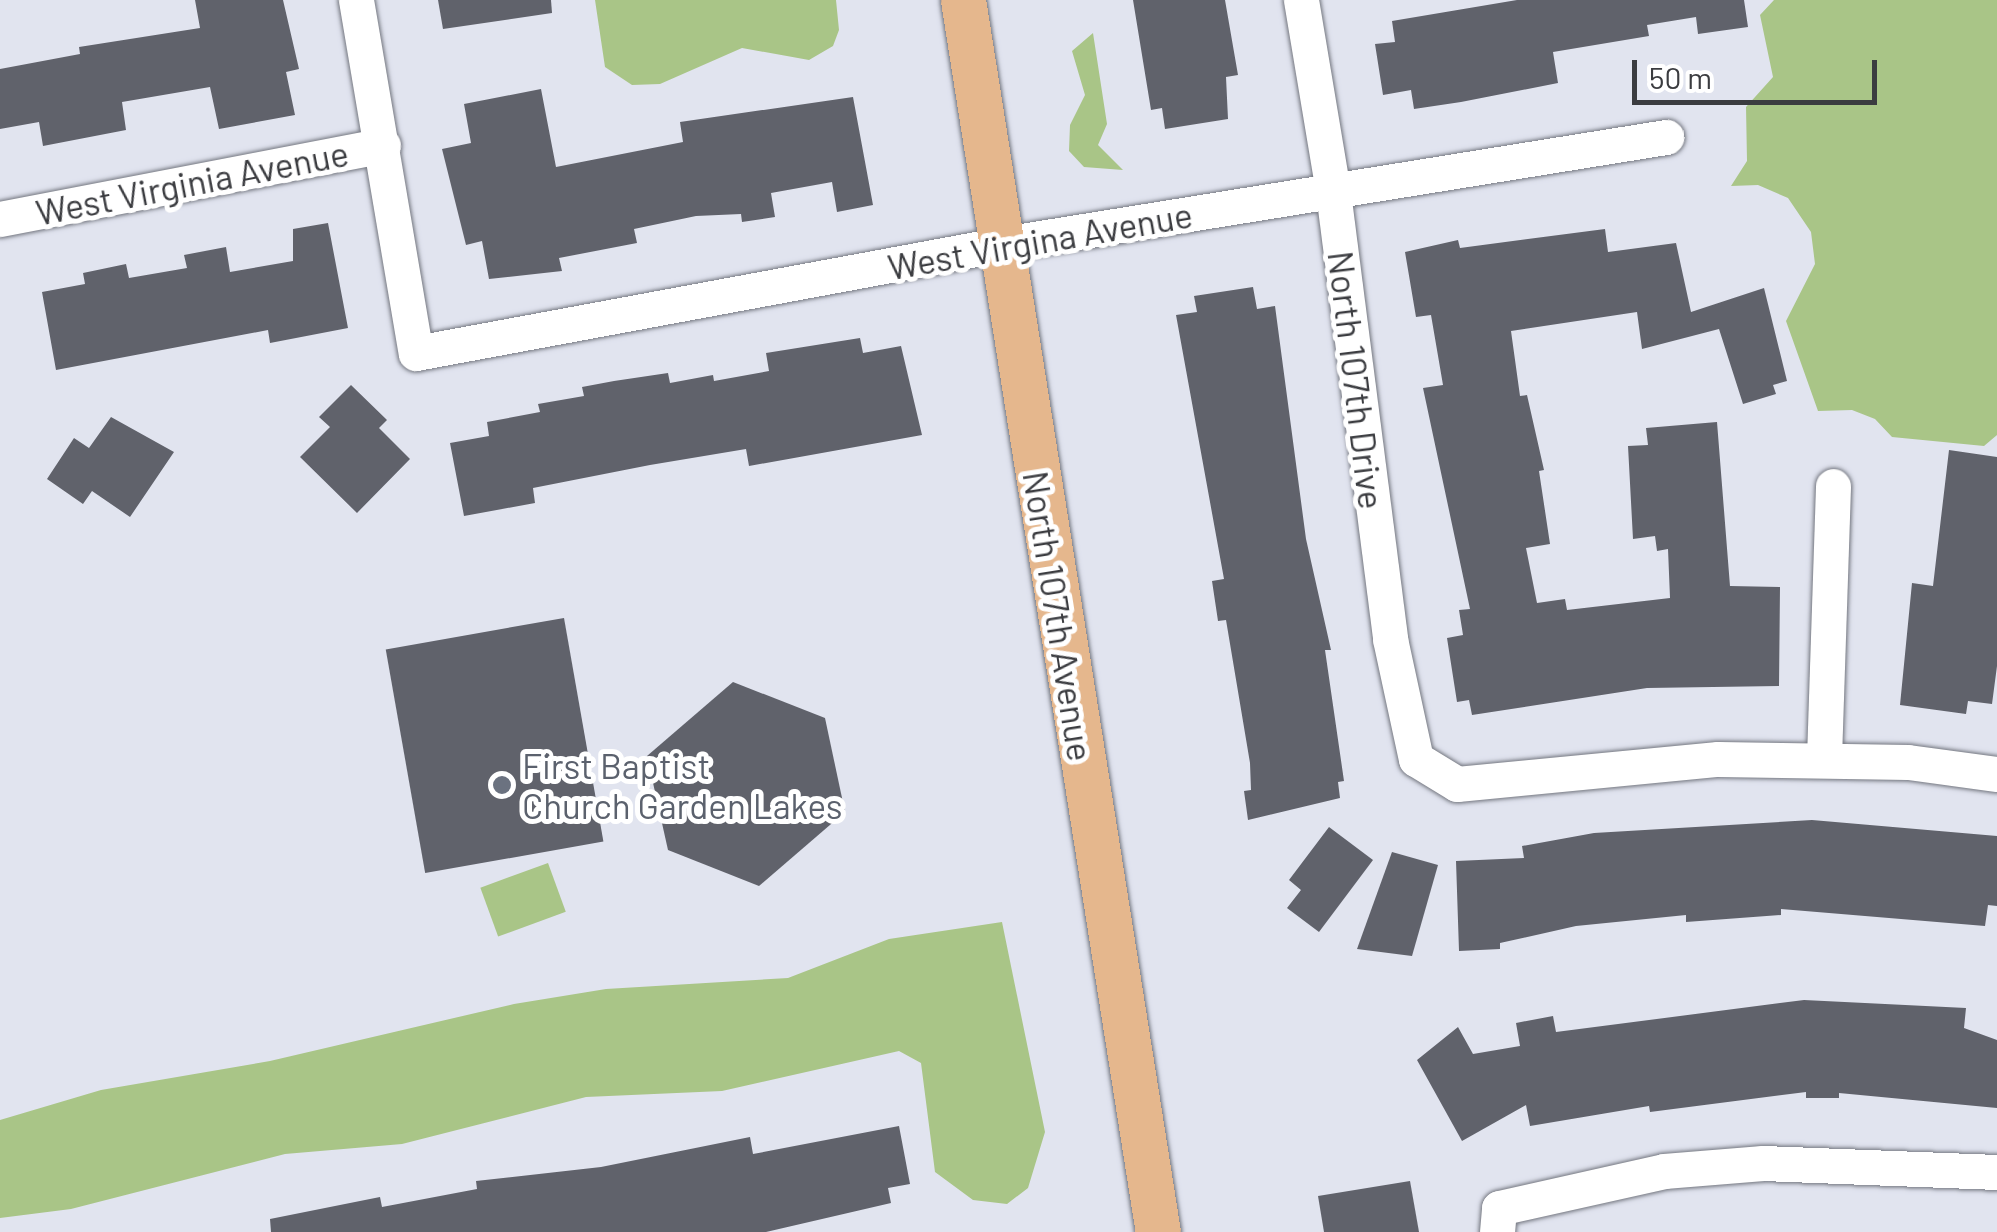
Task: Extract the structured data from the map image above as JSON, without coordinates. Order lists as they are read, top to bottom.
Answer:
{
  "streets": {
    "main road": ["North 107th Avenue"],
    "street": ["West Virginia Avenue", "West Virgina Avenue", "North 107th Drive"]
  },
  "crossings": [
    ["West Virginia Avenue", "West Virgina Avenue"],
    ["West Virgina Avenue", "North 107th Drive"],
    ["West Virgina Avenue", "North 107th Avenue"]
  ],
  "places": ["First Baptist Church Garden Lakes"],
  "scale_bar": "50 m"
}
